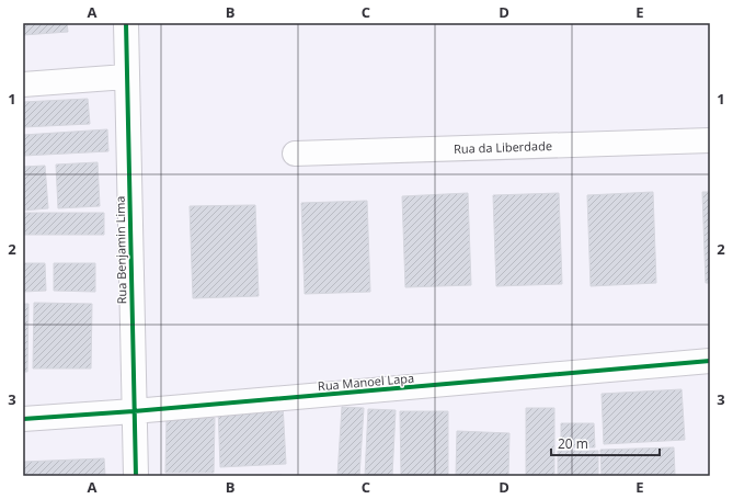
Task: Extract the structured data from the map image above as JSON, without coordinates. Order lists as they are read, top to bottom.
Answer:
{
  "streets": {
    "street": ["Rua da Liberdade", "Rua Benjamin Lima", "Rua Manoel Lapa"]
  },
  "crossings": [
    ["Rua Benjamin Lima", "Rua Manoel Lapa"]
  ],
  "scale_bar": "20 m",
  "grid": {
    "columns": [
      "A",
      "B",
      "C",
      "D",
      "E"
    ],
    "rows": ["1", "2", "3"]
  }
}
